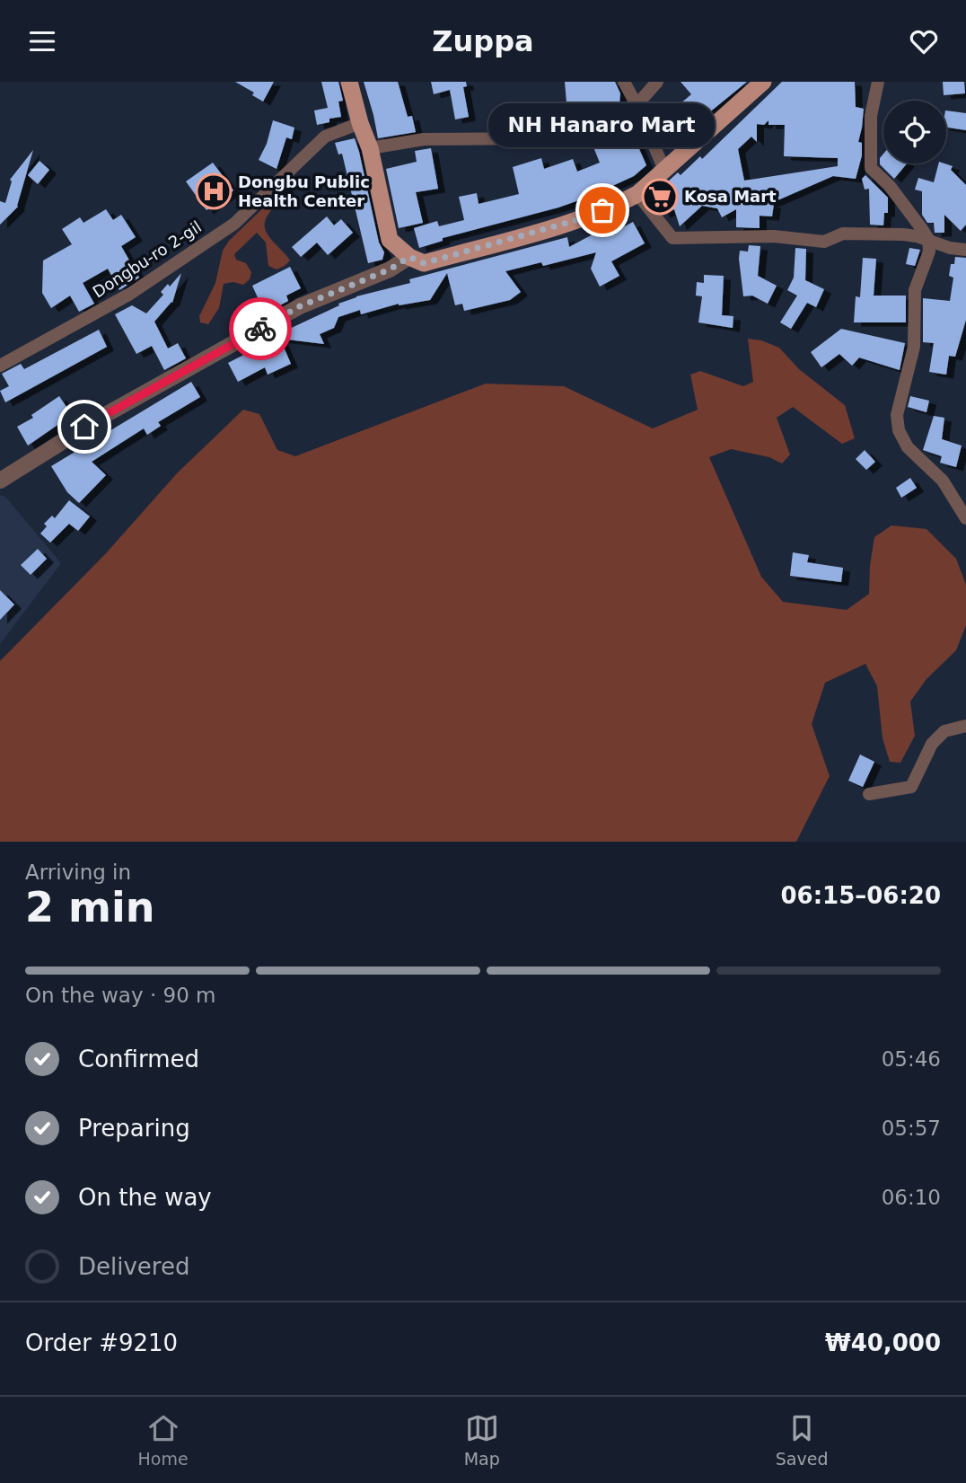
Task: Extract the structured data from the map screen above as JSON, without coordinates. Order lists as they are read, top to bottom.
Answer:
{
  "streets": {
    "street": ["Dongbu-ro 2-gil"]
  },
  "places": {
    "hospital": ["Dongbu Public Health Center"],
    "supermarket": ["Kosa Mart"],
    "other": ["NH Hanaro Mart"]
  },
  "page": {
    "header": "Zuppa",
    "bubble": "NH Hanaro Mart",
    "heading": ["2 min", "Arriving in", "06:15–06:20"],
    "panel": ["Order #9210", "₩40,000"],
    "bar": "On the way · 90 m",
    "list": [
      ["Confirmed", "05:46"],
      ["Preparing", "05:57"],
      ["On the way", "06:10"],
      "Delivered"
    ],
    "tabs": ["Home", "Map", "Saved"]
  }
}
